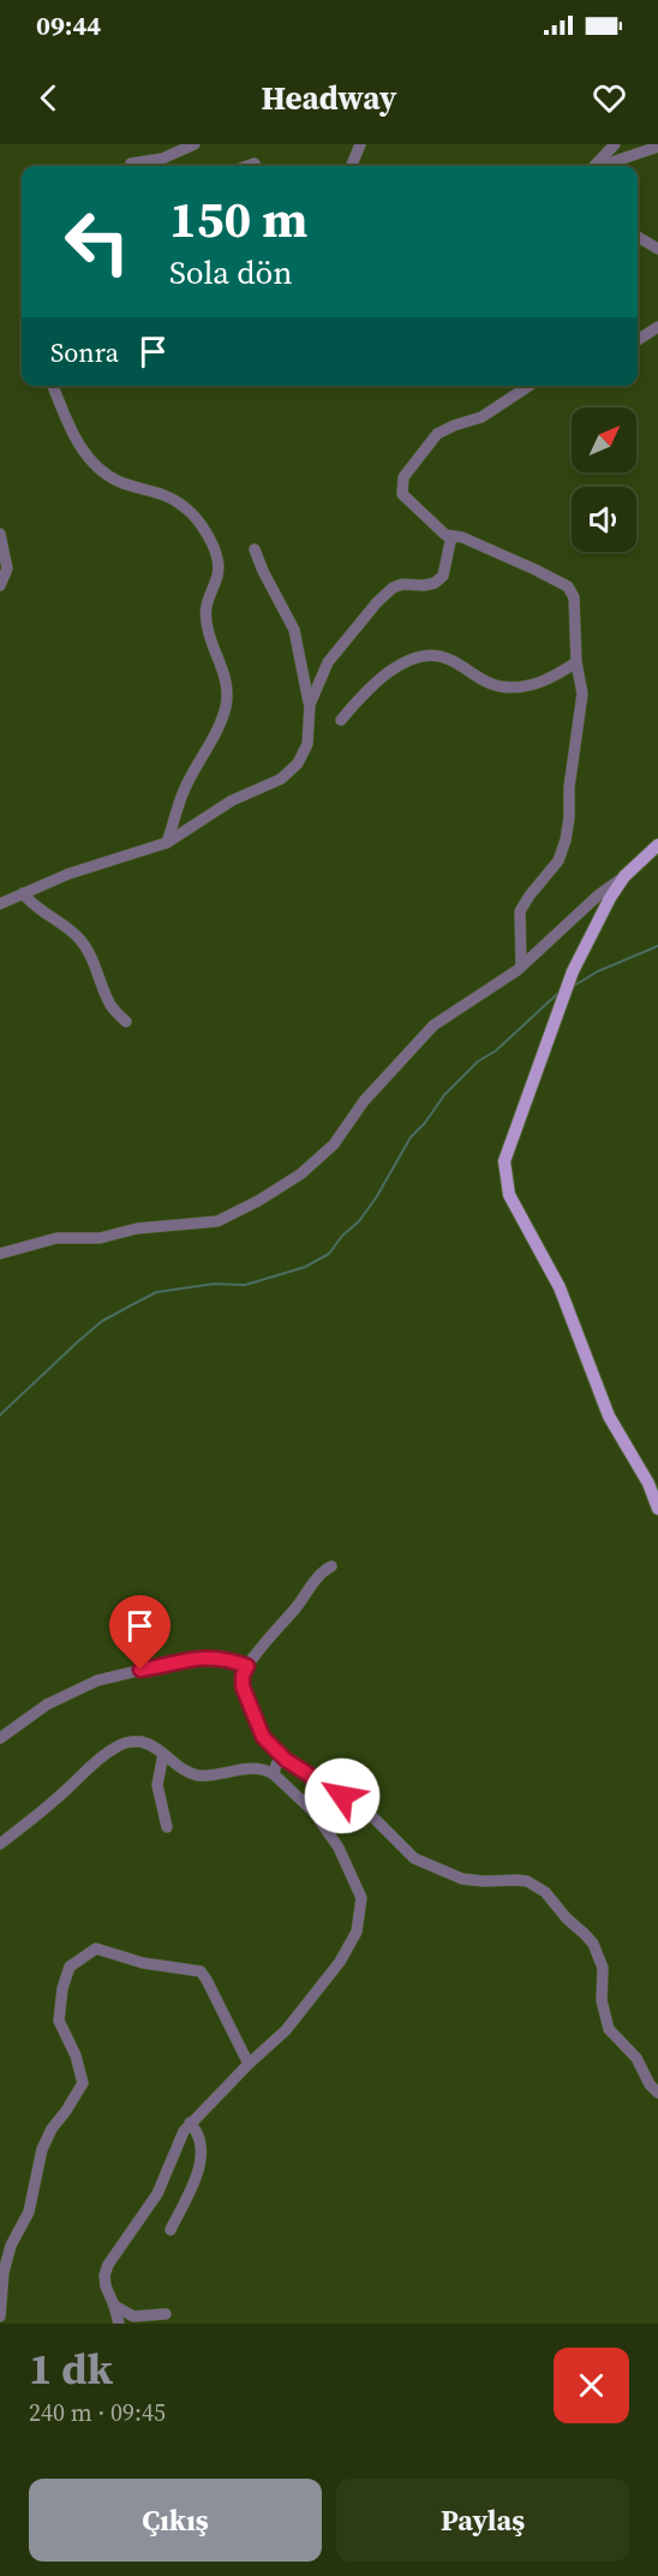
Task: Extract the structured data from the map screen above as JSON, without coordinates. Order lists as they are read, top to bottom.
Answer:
{
  "north": "top right",
  "page": {
    "status": "09:44",
    "header": "Headway",
    "turn": ["150 m", "Sola dön"],
    "then": "Sonra",
    "heading": ["1 dk", "240 m · 09:45"],
    "buttons": ["Çıkış", "Paylaş"]
  }
}
